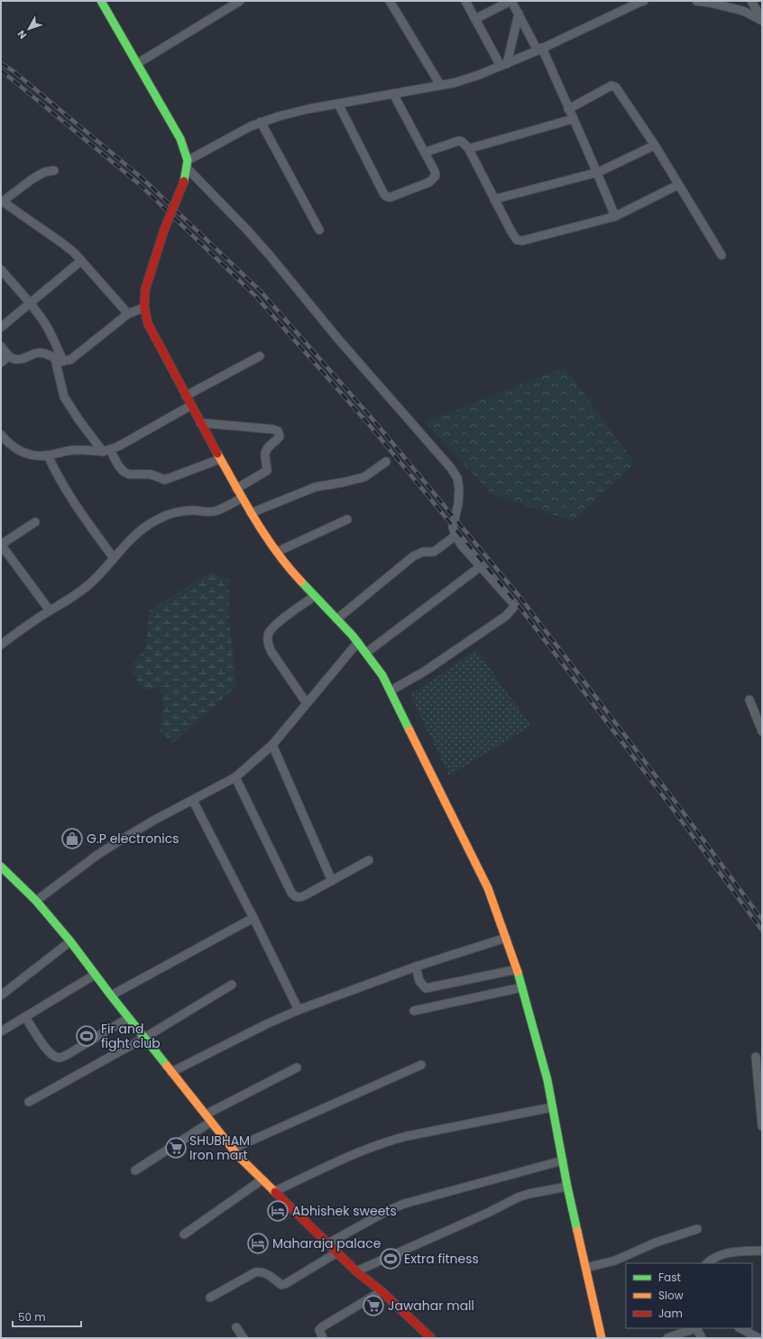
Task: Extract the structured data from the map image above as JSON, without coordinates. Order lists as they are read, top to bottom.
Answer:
{
  "places": {
    "shop": ["G.P electronics"],
    "sports": ["Fir and fight club", "Extra fitness"],
    "supermarket": ["SHUBHAM Iron mart", "Jawahar mall"],
    "hotel": ["Abhishek sweets", "Maharaja palace"]
  },
  "legend": ["Fast", "Slow", "Jam"],
  "scale_bar": "50 m",
  "north": "bottom left"
}
